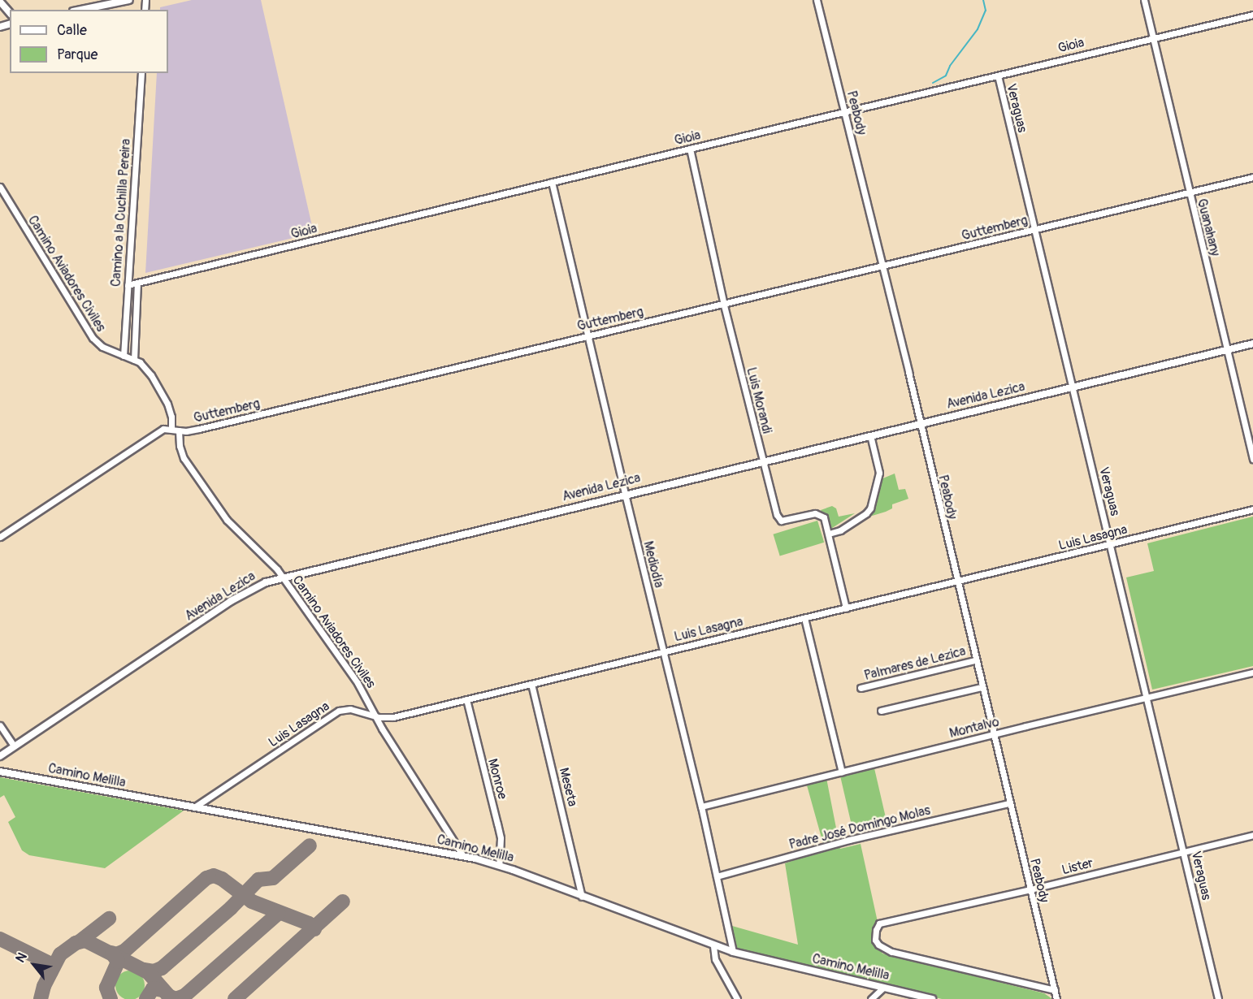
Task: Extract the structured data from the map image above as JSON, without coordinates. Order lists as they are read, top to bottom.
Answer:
{
  "streets": {
    "street": [
      "Gioia",
      "Veraguas",
      "Peabody",
      "Camino a la Cuchilla Pereira",
      "Guanahany",
      "Guttemberg",
      "Camino Aviadores Civiles",
      "Avenida Lezica",
      "Luis Morandi",
      "Luis Lasagna",
      "Mediodía",
      "Palmares de Lezica",
      "Montalvo",
      "Camino Melilla",
      "Monroe",
      "Meseta",
      "Padre José Domingo Molas",
      "Lister"
    ]
  },
  "crossings": [
    ["Gioia", "Veraguas"],
    ["Gioia", "Peabody"],
    ["Gioia", "Camino a la Cuchilla Pereira"],
    ["Gioia", "Guanahany"],
    ["Gioia", "Luis Morandi"],
    ["Gioia", "Mediodía"],
    ["Veraguas", "Guttemberg"],
    ["Veraguas", "Avenida Lezica"],
    ["Veraguas", "Luis Lasagna"],
    ["Veraguas", "Montalvo"],
    ["Veraguas", "Lister"],
    ["Peabody", "Guttemberg"],
    ["Peabody", "Avenida Lezica"],
    ["Peabody", "Luis Lasagna"],
    ["Peabody", "Palmares de Lezica"],
    ["Peabody", "Montalvo"],
    ["Peabody", "Camino Melilla"],
    ["Peabody", "Padre José Domingo Molas"],
    ["Peabody", "Lister"],
    ["Camino a la Cuchilla Pereira", "Camino Aviadores Civiles"],
    ["Guanahany", "Guttemberg"],
    ["Guanahany", "Avenida Lezica"],
    ["Guttemberg", "Camino Aviadores Civiles"],
    ["Guttemberg", "Luis Morandi"],
    ["Guttemberg", "Mediodía"],
    ["Camino Aviadores Civiles", "Avenida Lezica"],
    ["Camino Aviadores Civiles", "Luis Lasagna"],
    ["Camino Aviadores Civiles", "Camino Melilla"],
    ["Avenida Lezica", "Luis Morandi"],
    ["Avenida Lezica", "Mediodía"],
    ["Luis Morandi", "Luis Lasagna"],
    ["Luis Lasagna", "Mediodía"],
    ["Luis Lasagna", "Camino Melilla"],
    ["Luis Lasagna", "Monroe"],
    ["Luis Lasagna", "Meseta"],
    ["Mediodía", "Montalvo"],
    ["Mediodía", "Camino Melilla"],
    ["Mediodía", "Padre José Domingo Molas"],
    ["Camino Melilla", "Monroe"],
    ["Camino Melilla", "Meseta"],
    ["Camino Melilla", "Lister"]
  ],
  "legend": ["Calle", "Parque"],
  "north": "top left"
}
